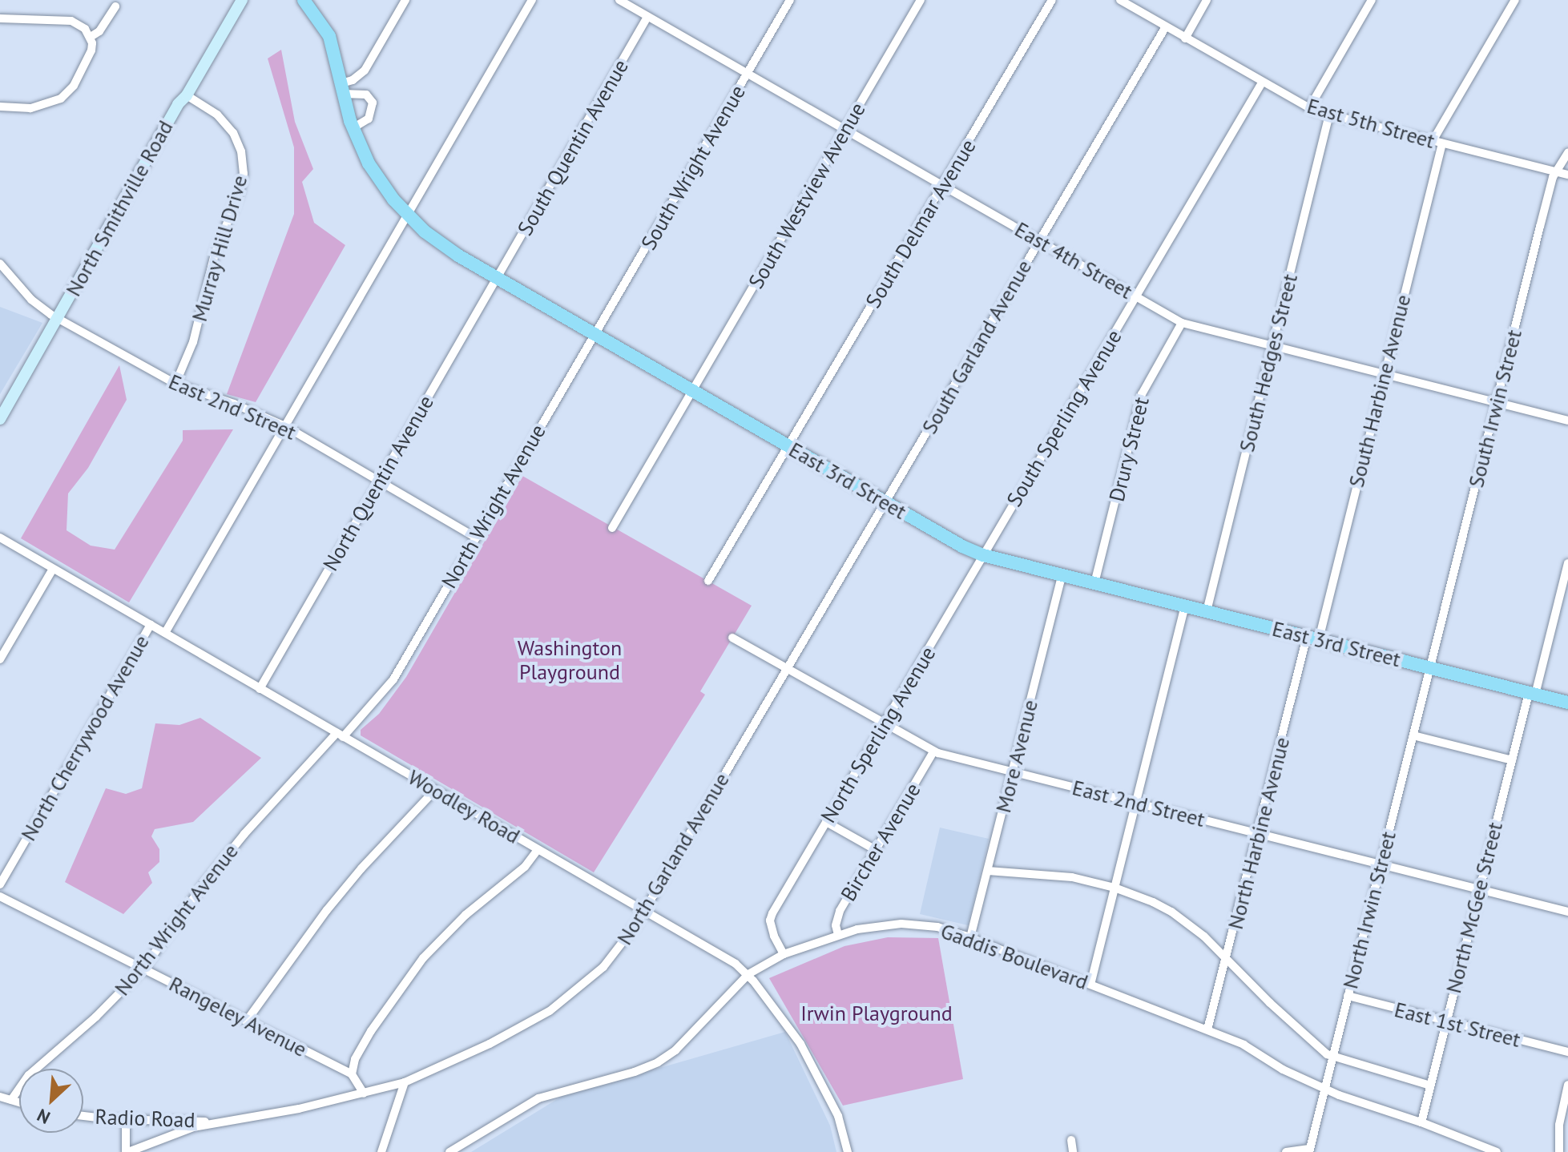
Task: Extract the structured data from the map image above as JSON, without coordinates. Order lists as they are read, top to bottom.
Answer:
{
  "streets": {
    "main road": ["North Smithville Road", "East 3rd Street"],
    "street": [
      "East 5th Street",
      "South Quentin Avenue",
      "South Wright Avenue",
      "South Westview Avenue",
      "South Delmar Avenue",
      "Murray Hill Drive",
      "East 4th Street",
      "South Garland Avenue",
      "South Hedges Street",
      "South Harbine Avenue",
      "East 2nd Street",
      "South Irwin Street",
      "South Sperling Avenue",
      "Drury Street",
      "North Quentin Avenue",
      "North Wright Avenue",
      "North Sperling Avenue",
      "North Cherrywood Avenue",
      "More Avenue",
      "Woodley Road",
      "North Harbine Avenue",
      "Bircher Avenue",
      "North Garland Avenue",
      "North McGee Street",
      "North Irwin Street",
      "Gaddis Boulevard",
      "Rangeley Avenue",
      "East 1st Street",
      "Radio Road"
    ]
  },
  "crossings": [
    ["East 5th Street", "South Garland Avenue"],
    ["East 5th Street", "South Hedges Street"],
    ["East 5th Street", "South Harbine Avenue"],
    ["East 5th Street", "South Irwin Street"],
    ["East 5th Street", "South Sperling Avenue"],
    ["South Quentin Avenue", "East 4th Street"],
    ["South Quentin Avenue", "East 3rd Street"],
    ["South Quentin Avenue", "North Quentin Avenue"],
    ["South Wright Avenue", "East 4th Street"],
    ["South Wright Avenue", "East 3rd Street"],
    ["South Wright Avenue", "North Wright Avenue"],
    ["South Westview Avenue", "East 4th Street"],
    ["South Westview Avenue", "East 3rd Street"],
    ["North Smithville Road", "Murray Hill Drive"],
    ["North Smithville Road", "East 2nd Street"],
    ["South Delmar Avenue", "East 4th Street"],
    ["South Delmar Avenue", "East 3rd Street"],
    ["Murray Hill Drive", "East 2nd Street"],
    ["East 4th Street", "South Garland Avenue"],
    ["East 4th Street", "South Hedges Street"],
    ["East 4th Street", "South Harbine Avenue"],
    ["East 4th Street", "South Irwin Street"],
    ["East 4th Street", "South Sperling Avenue"],
    ["East 4th Street", "Drury Street"],
    ["South Garland Avenue", "East 3rd Street"],
    ["South Garland Avenue", "North Garland Avenue"],
    ["South Hedges Street", "East 3rd Street"],
    ["South Harbine Avenue", "East 3rd Street"],
    ["South Harbine Avenue", "North Harbine Avenue"],
    ["East 2nd Street", "North Quentin Avenue"],
    ["East 2nd Street", "North Wright Avenue"],
    ["East 2nd Street", "North Sperling Avenue"],
    ["East 2nd Street", "North Cherrywood Avenue"],
    ["East 2nd Street", "More Avenue"],
    ["East 2nd Street", "North Harbine Avenue"],
    ["East 2nd Street", "Bircher Avenue"],
    ["East 2nd Street", "North Garland Avenue"],
    ["East 2nd Street", "North McGee Street"],
    ["East 2nd Street", "North Irwin Street"],
    ["South Irwin Street", "East 3rd Street"],
    ["South Irwin Street", "North Irwin Street"],
    ["South Sperling Avenue", "East 3rd Street"],
    ["South Sperling Avenue", "North Sperling Avenue"],
    ["Drury Street", "East 3rd Street"],
    ["East 3rd Street", "North Quentin Avenue"],
    ["East 3rd Street", "North Wright Avenue"],
    ["East 3rd Street", "North Sperling Avenue"],
    ["East 3rd Street", "North Cherrywood Avenue"],
    ["East 3rd Street", "More Avenue"],
    ["East 3rd Street", "North Harbine Avenue"],
    ["East 3rd Street", "North Garland Avenue"],
    ["East 3rd Street", "North McGee Street"],
    ["East 3rd Street", "North Irwin Street"],
    ["North Quentin Avenue", "Woodley Road"],
    ["North Wright Avenue", "Woodley Road"],
    ["North Wright Avenue", "Rangeley Avenue"],
    ["North Sperling Avenue", "Gaddis Boulevard"],
    ["North Cherrywood Avenue", "Woodley Road"],
    ["More Avenue", "Gaddis Boulevard"],
    ["Woodley Road", "North Garland Avenue"],
    ["Woodley Road", "Gaddis Boulevard"],
    ["North Harbine Avenue", "Gaddis Boulevard"],
    ["Bircher Avenue", "Gaddis Boulevard"],
    ["North Garland Avenue", "Radio Road"],
    ["North McGee Street", "Gaddis Boulevard"],
    ["North McGee Street", "East 1st Street"],
    ["North Irwin Street", "Gaddis Boulevard"],
    ["North Irwin Street", "East 1st Street"]
  ],
  "parks": ["Washington Playground", "Irwin Playground"],
  "north": "bottom left"
}
